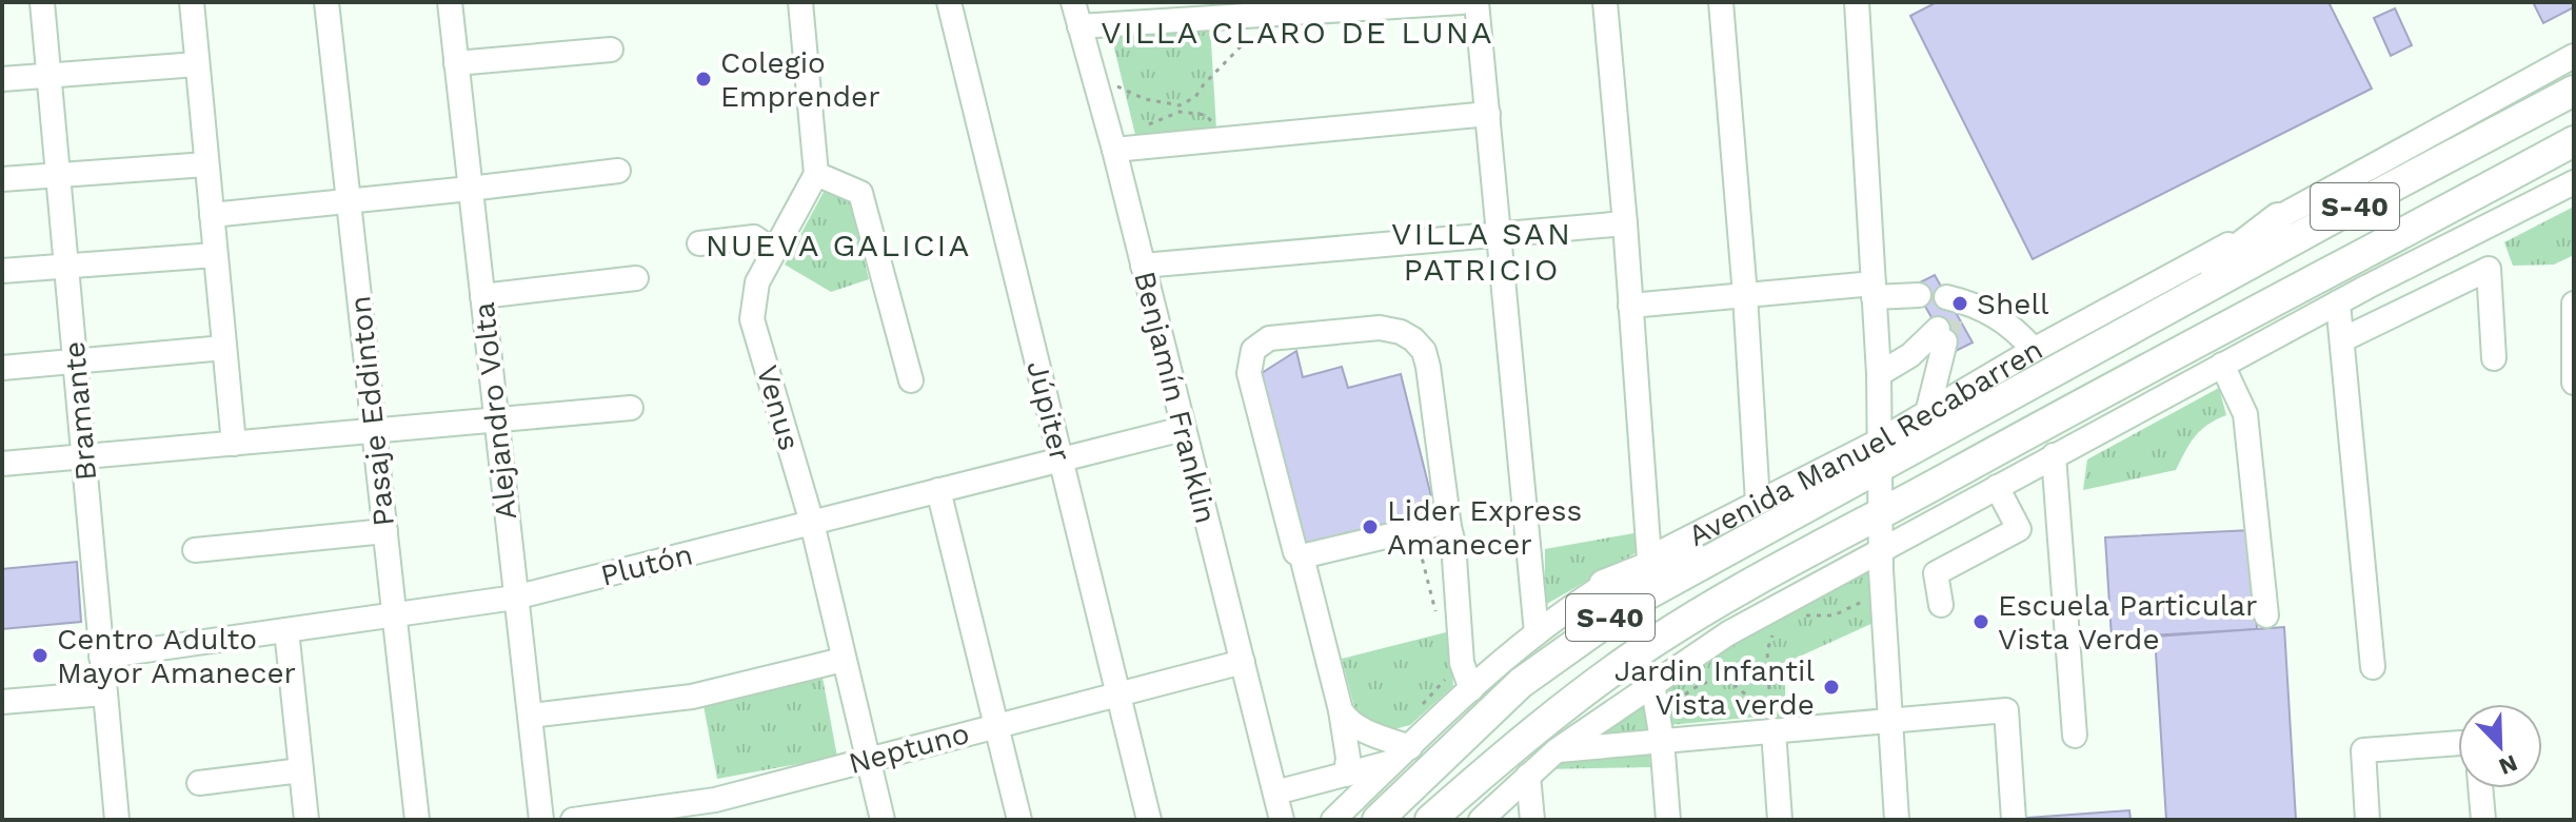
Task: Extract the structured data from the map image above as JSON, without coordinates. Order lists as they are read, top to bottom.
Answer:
{
  "streets": {
    "main road": ["S-40", "Avenida Manuel Recabarren"],
    "street": [
      "Benjamín Franklin",
      "Venus",
      "Bramante",
      "Pasaje Eddinton",
      "Alejandro Volta",
      "Júpiter",
      "Plutón",
      "Neptuno"
    ]
  },
  "crossings": [
    ["Benjamín Franklin", "Plutón"],
    ["Benjamín Franklin", "Neptuno"],
    ["Venus", "Plutón"],
    ["Venus", "Neptuno"],
    ["Bramante", "Plutón"],
    ["Pasaje Eddinton", "Plutón"],
    ["Alejandro Volta", "Plutón"],
    ["Júpiter", "Plutón"],
    ["Júpiter", "Neptuno"]
  ],
  "districts": ["VILLA CLARO DE LUNA", "VILLA SAN PATRICIO", "NUEVA GALICIA"],
  "places": [
    "Colegio Emprender",
    "Shell",
    "Lider Express Amanecer",
    "Escuela Particular Vista Verde",
    "Centro Adulto Mayor Amanecer",
    "Jardin Infantil Vista verde"
  ],
  "north": "bottom right"
}
